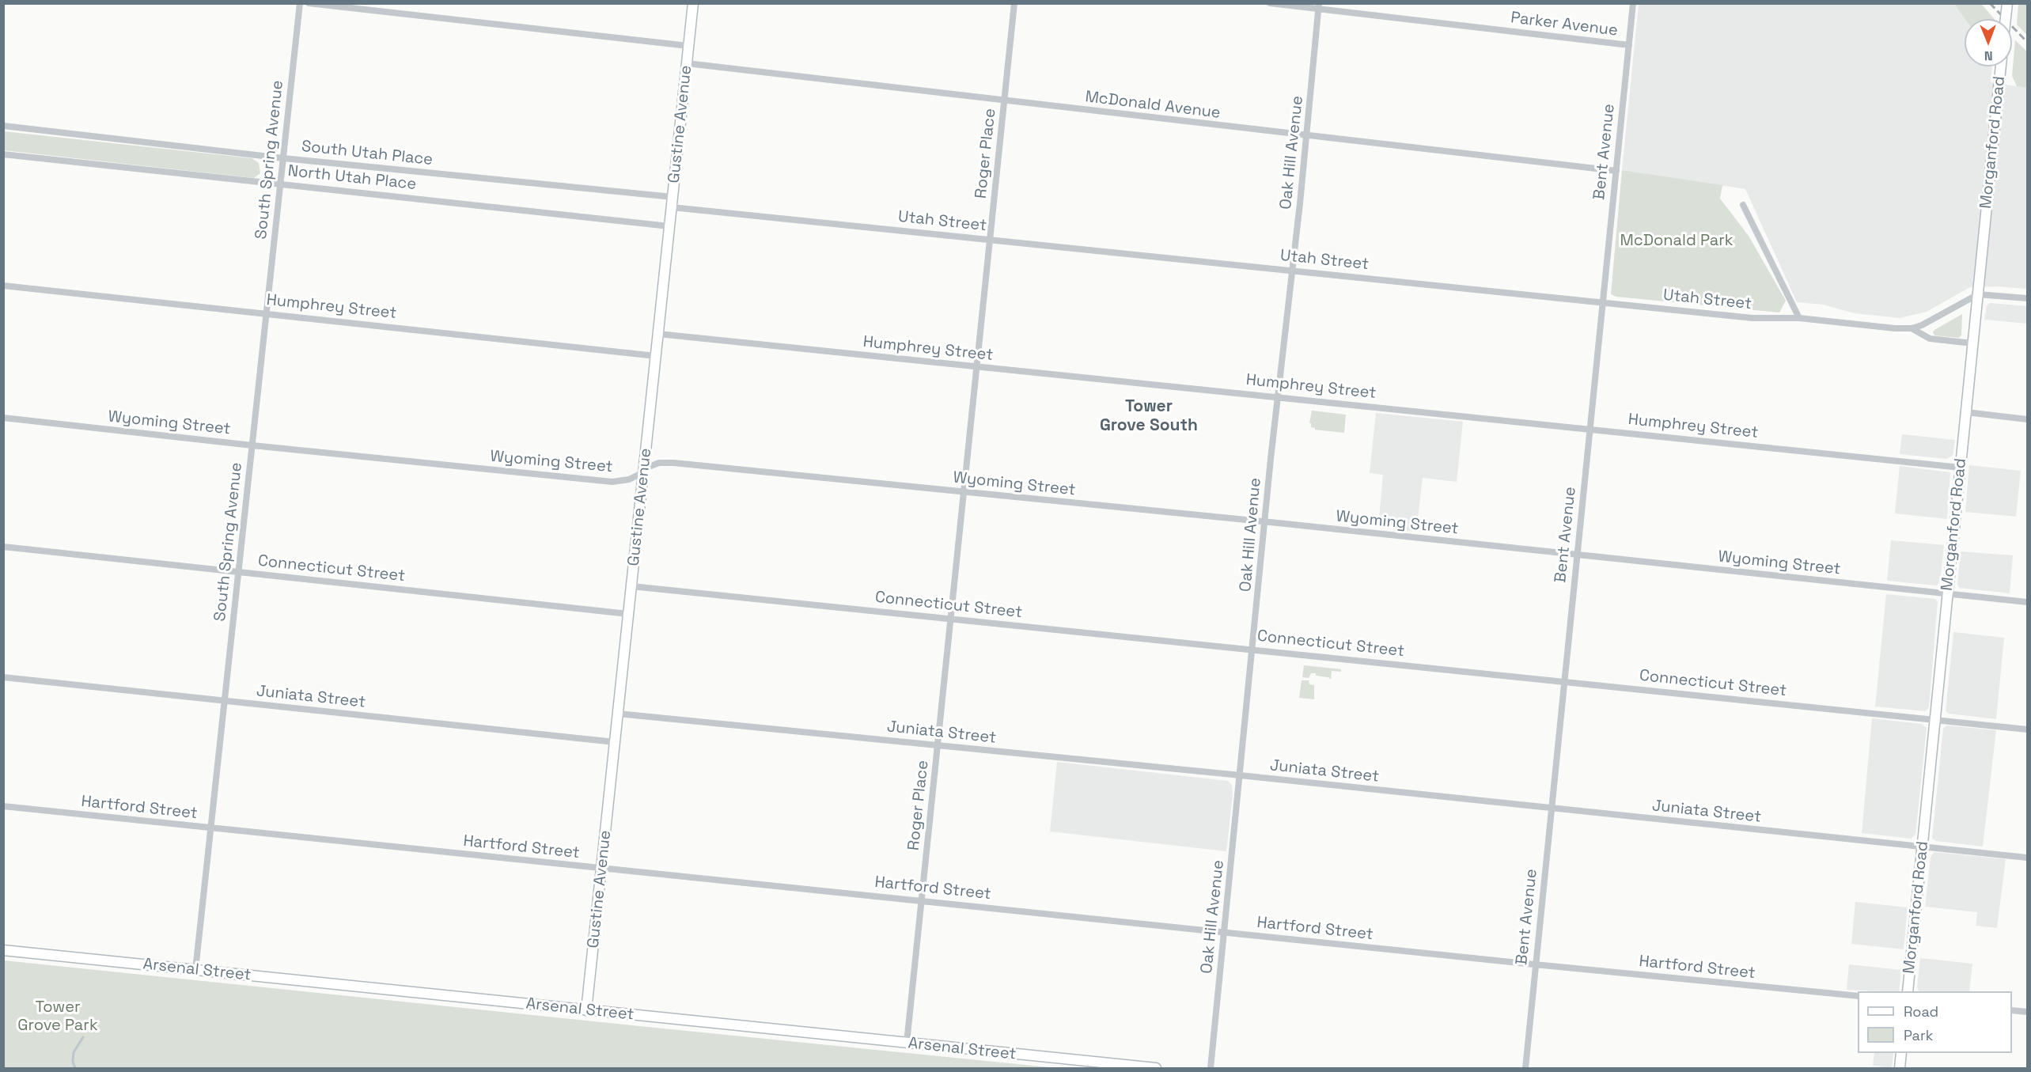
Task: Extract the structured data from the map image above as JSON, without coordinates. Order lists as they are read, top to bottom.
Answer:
{
  "streets": {
    "street": [
      "Parker Avenue",
      "McDonald Avenue",
      "Gustine Avenue",
      "Morganford Road",
      "Bent Avenue",
      "Oak Hill Avenue",
      "South Utah Place",
      "Roger Place",
      "South Spring Avenue",
      "North Utah Place",
      "Utah Street",
      "Humphrey Street",
      "Wyoming Street",
      "Connecticut Street",
      "Juniata Street",
      "Hartford Street",
      "Arsenal Street"
    ]
  },
  "crossings": [
    ["Parker Avenue", "Bent Avenue"],
    ["Parker Avenue", "Oak Hill Avenue"],
    ["McDonald Avenue", "Gustine Avenue"],
    ["McDonald Avenue", "Bent Avenue"],
    ["McDonald Avenue", "Oak Hill Avenue"],
    ["McDonald Avenue", "Roger Place"],
    ["Gustine Avenue", "South Utah Place"],
    ["Gustine Avenue", "North Utah Place"],
    ["Gustine Avenue", "Utah Street"],
    ["Gustine Avenue", "Humphrey Street"],
    ["Gustine Avenue", "Wyoming Street"],
    ["Gustine Avenue", "Connecticut Street"],
    ["Gustine Avenue", "Juniata Street"],
    ["Gustine Avenue", "Hartford Street"],
    ["Gustine Avenue", "Arsenal Street"],
    ["Morganford Road", "Utah Street"],
    ["Morganford Road", "Humphrey Street"],
    ["Morganford Road", "Wyoming Street"],
    ["Morganford Road", "Connecticut Street"],
    ["Morganford Road", "Juniata Street"],
    ["Bent Avenue", "Utah Street"],
    ["Bent Avenue", "Humphrey Street"],
    ["Bent Avenue", "Wyoming Street"],
    ["Bent Avenue", "Connecticut Street"],
    ["Bent Avenue", "Juniata Street"],
    ["Bent Avenue", "Hartford Street"],
    ["Oak Hill Avenue", "Utah Street"],
    ["Oak Hill Avenue", "Humphrey Street"],
    ["Oak Hill Avenue", "Wyoming Street"],
    ["Oak Hill Avenue", "Connecticut Street"],
    ["Oak Hill Avenue", "Juniata Street"],
    ["Oak Hill Avenue", "Hartford Street"],
    ["South Utah Place", "South Spring Avenue"],
    ["South Utah Place", "Utah Street"],
    ["Roger Place", "Utah Street"],
    ["Roger Place", "Humphrey Street"],
    ["Roger Place", "Wyoming Street"],
    ["Roger Place", "Connecticut Street"],
    ["Roger Place", "Juniata Street"],
    ["Roger Place", "Hartford Street"],
    ["Roger Place", "Arsenal Street"],
    ["South Spring Avenue", "North Utah Place"],
    ["South Spring Avenue", "Humphrey Street"],
    ["South Spring Avenue", "Wyoming Street"],
    ["South Spring Avenue", "Connecticut Street"],
    ["South Spring Avenue", "Juniata Street"],
    ["South Spring Avenue", "Hartford Street"],
    ["South Spring Avenue", "Arsenal Street"]
  ],
  "districts": ["Tower Grove South"],
  "parks": ["McDonald Park", "Tower Grove Park"],
  "legend": ["Road", "Park"],
  "north": "bottom"
}
